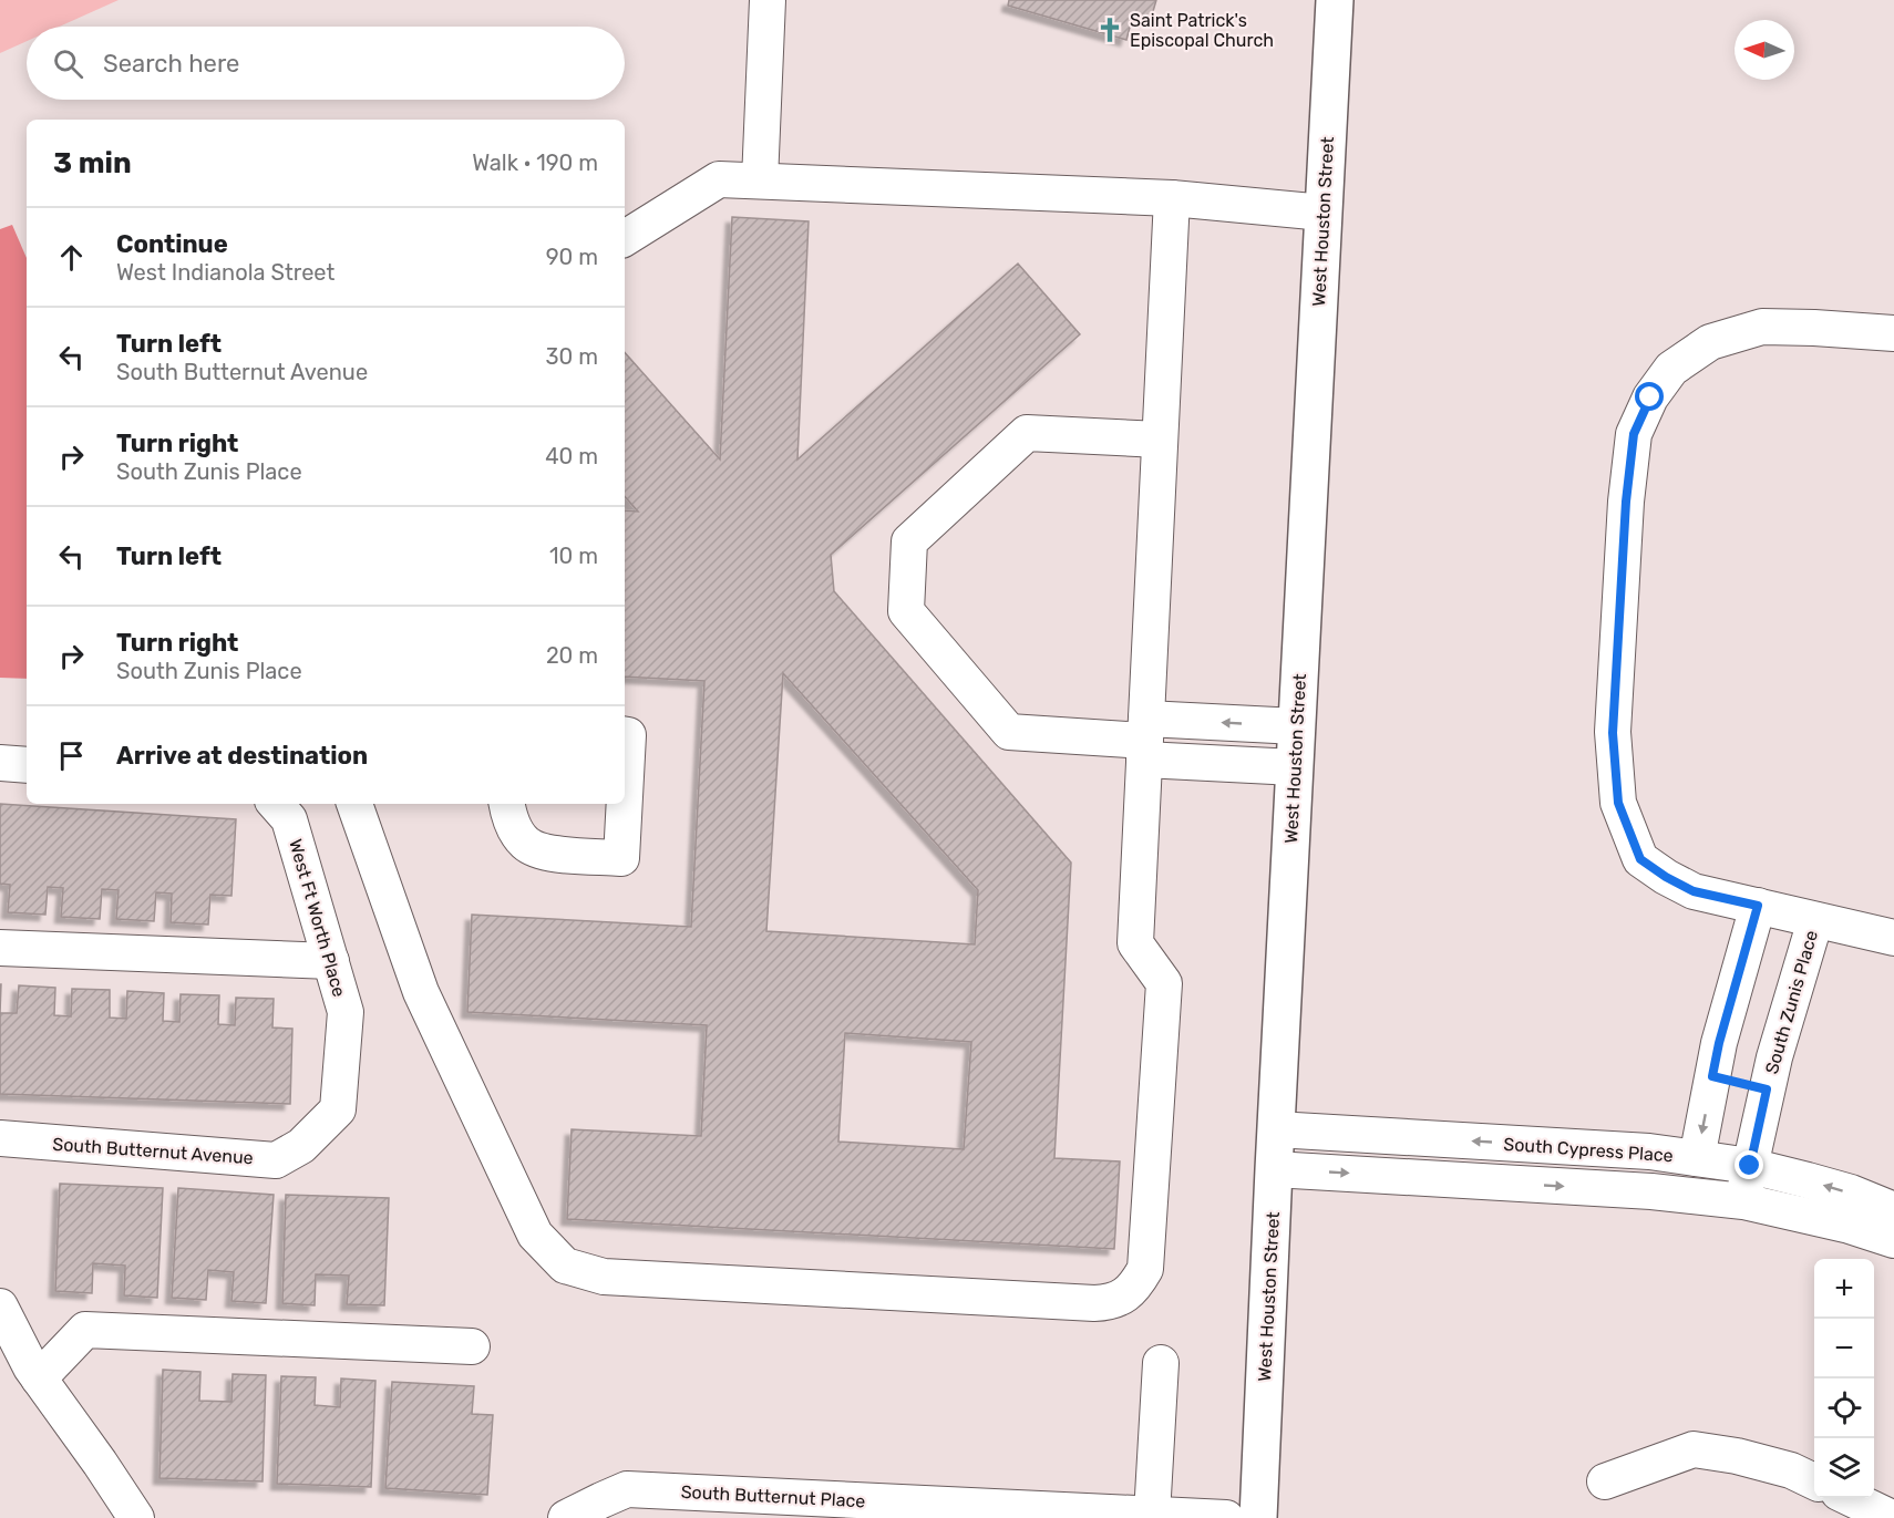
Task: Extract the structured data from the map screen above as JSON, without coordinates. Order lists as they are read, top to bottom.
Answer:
{
  "streets": {
    "main road": ["West Houston Street"],
    "street": [
      "West Ft Worth Place",
      "South Zunis Place",
      "South Cypress Place",
      "South Butternut Avenue",
      "South Butternut Place"
    ]
  },
  "crossings": [
    ["West Houston Street", "South Cypress Place"],
    ["West Ft Worth Place", "South Butternut Avenue"],
    ["South Zunis Place", "South Cypress Place"]
  ],
  "places": {
    "church": ["Saint Patrick's Episcopal Church"]
  },
  "north": "left",
  "page": {
    "search": "Search here",
    "heading": ["3 min", "Walk · 190 m"],
    "list": [
      ["Continue", "West Indianola Street", "90 m"],
      ["Turn left", "South Butternut Avenue", "30 m"],
      ["Turn right", "South Zunis Place", "40 m"],
      ["Turn left", "10 m"],
      ["Turn right", "South Zunis Place", "20 m"],
      "Arrive at destination"
    ],
    "map_buttons": ["+", "−"]
  }
}
